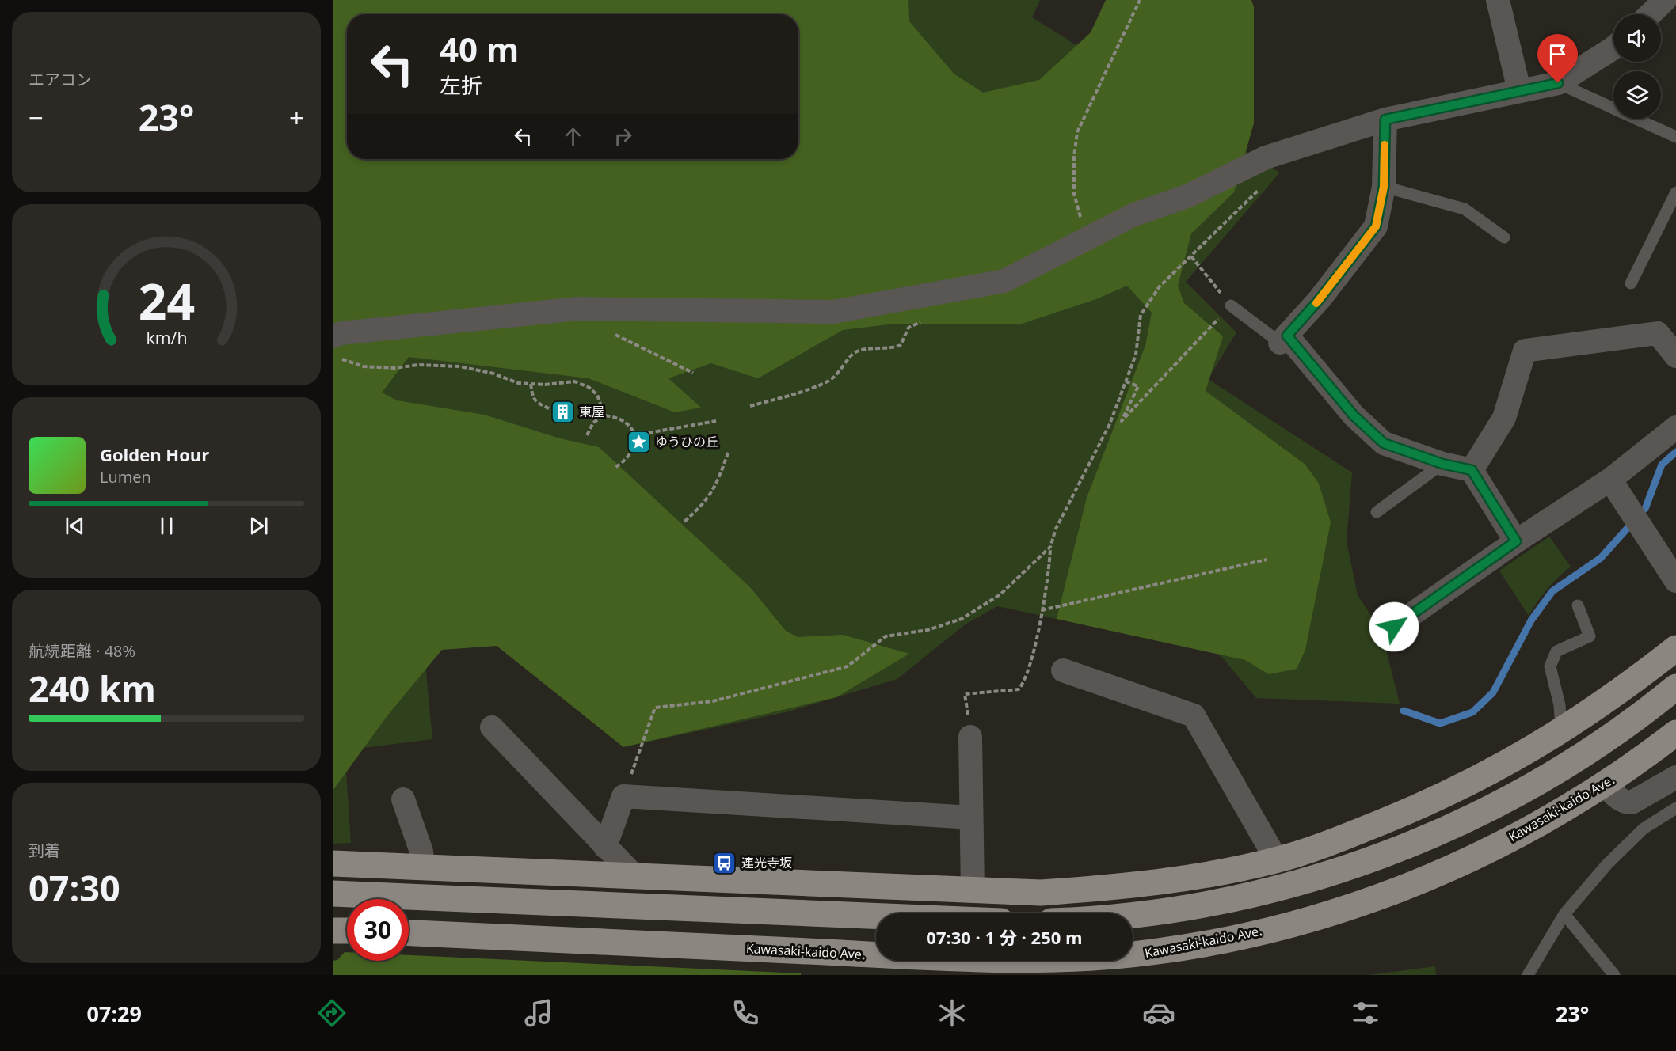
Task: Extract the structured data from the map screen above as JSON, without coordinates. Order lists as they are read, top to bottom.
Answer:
{
  "streets": {
    "main road": ["Kawasaki-kaido Ave."]
  },
  "places": {
    "building": ["東屋"],
    "place": ["ゆうひの丘"],
    "bus stop": ["連光寺坂"]
  },
  "page": {
    "tile": [
      "エアコン",
      ["航続距離 · 48%", "240 km"],
      ["到着", "07:30"]
    ],
    "turn": ["40 m", "左折"],
    "heat": ["−", "23°", "+"],
    "song": ["Golden Hour", "Lumen"],
    "limit": "30",
    "trip": "07:30 · 1 分 · 250 m",
    "tabs": ["07:29", "23°"],
    "gauge": ["24", "km/h"]
  }
}
